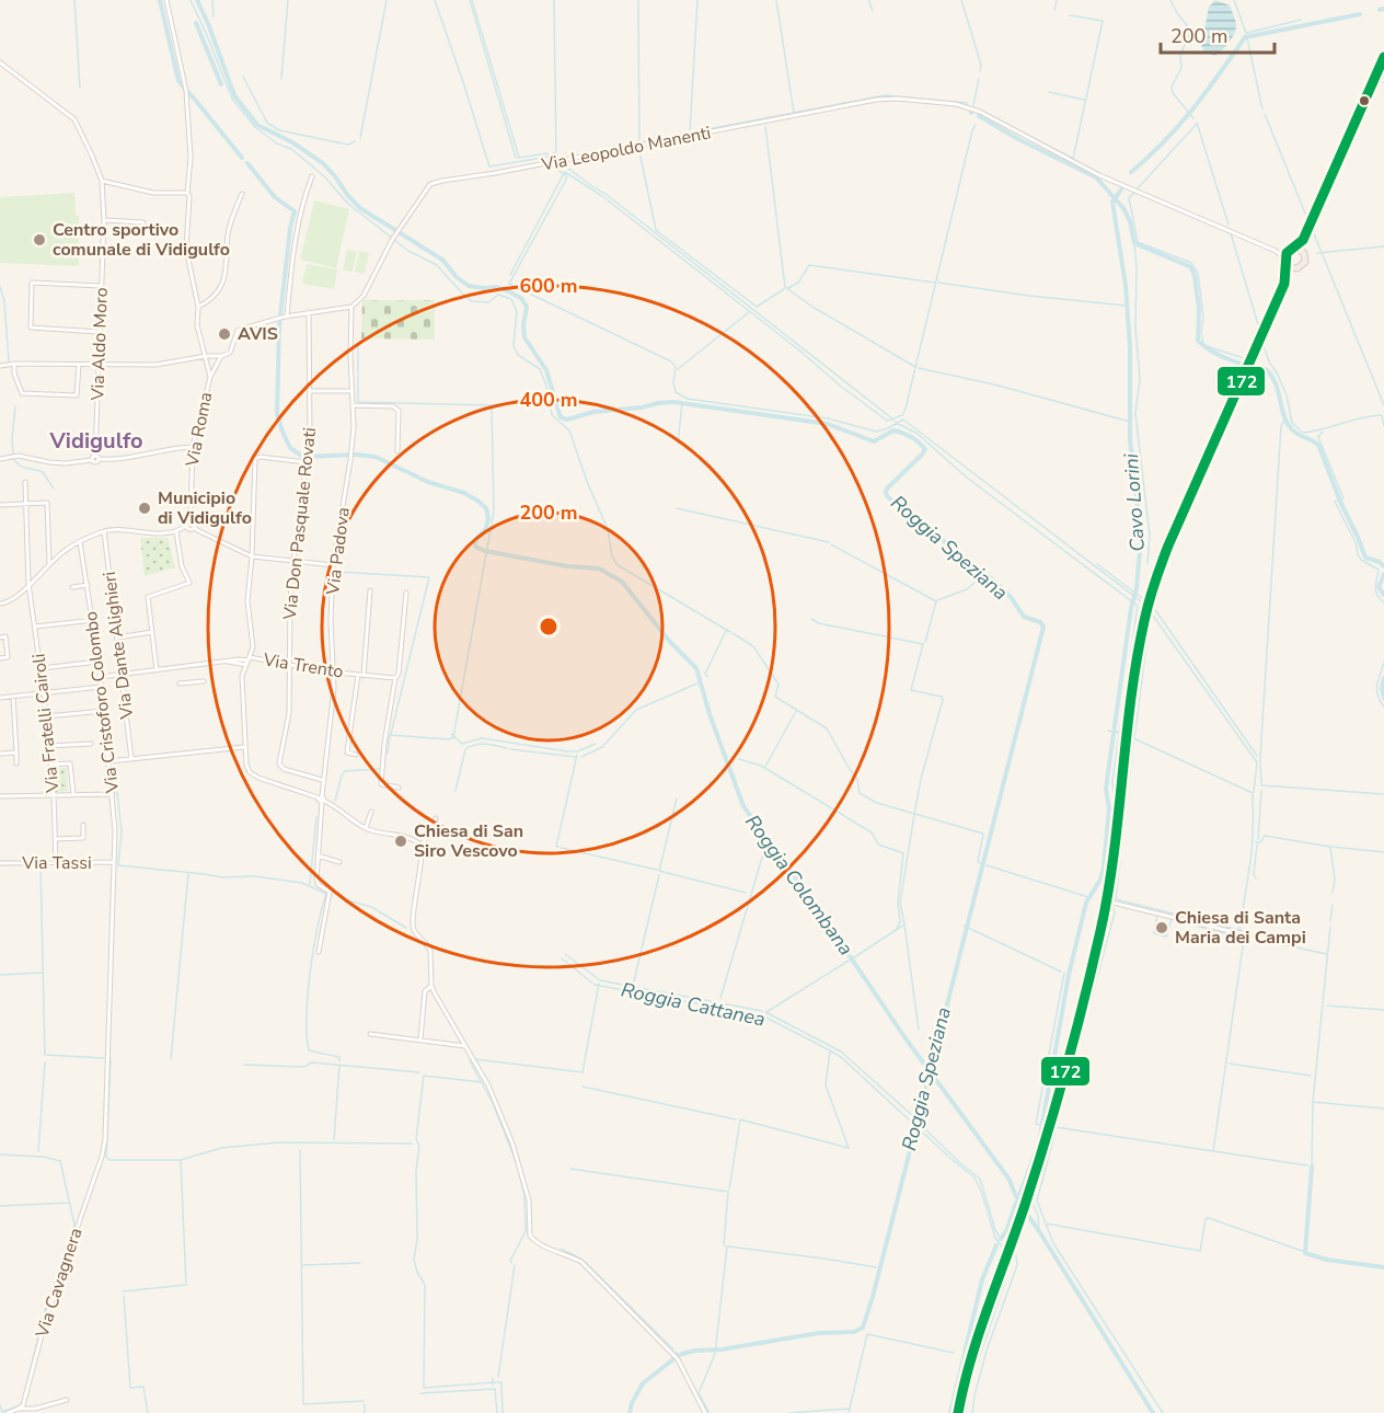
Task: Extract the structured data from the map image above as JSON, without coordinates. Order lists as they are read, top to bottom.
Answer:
{
  "streets": {
    "street": [
      "Via Leopoldo Manenti",
      "Via Aldo Moro",
      "Via Roma",
      "Via Don Pasquale Rovati",
      "Via Padova",
      "Via Dante Alighieri",
      "Via Trento",
      "Via Cristoforo Colombo",
      "Via Fratelli Cairoli",
      "Via Tassi",
      "Via Cavagnera"
    ]
  },
  "crossings": [
    ["Via Leopoldo Manenti", "Via Padova"],
    ["Via Don Pasquale Rovati", "Via Padova"],
    ["Via Don Pasquale Rovati", "Via Trento"],
    ["Via Padova", "Via Trento"],
    ["Via Cristoforo Colombo", "Via Tassi"],
    ["Via Cristoforo Colombo", "Via Cavagnera"],
    ["Via Fratelli Cairoli", "Via Tassi"]
  ],
  "districts": ["Vidigulfo"],
  "water": [
    "Cavo Lorini",
    "Roggia Speziana",
    "Roggia Colombana",
    "Roggia Cattanea"
  ],
  "places": [
    "Centro sportivo comunale di Vidigulfo",
    "AVIS",
    "Municipio di Vidigulfo",
    "Chiesa di San Siro Vescovo",
    "Chiesa di Santa Maria dei Campi"
  ],
  "lines": ["transit line 172"],
  "scale_bar": "200 m",
  "rings": ["600 m", "400 m", "200 m"]
}
